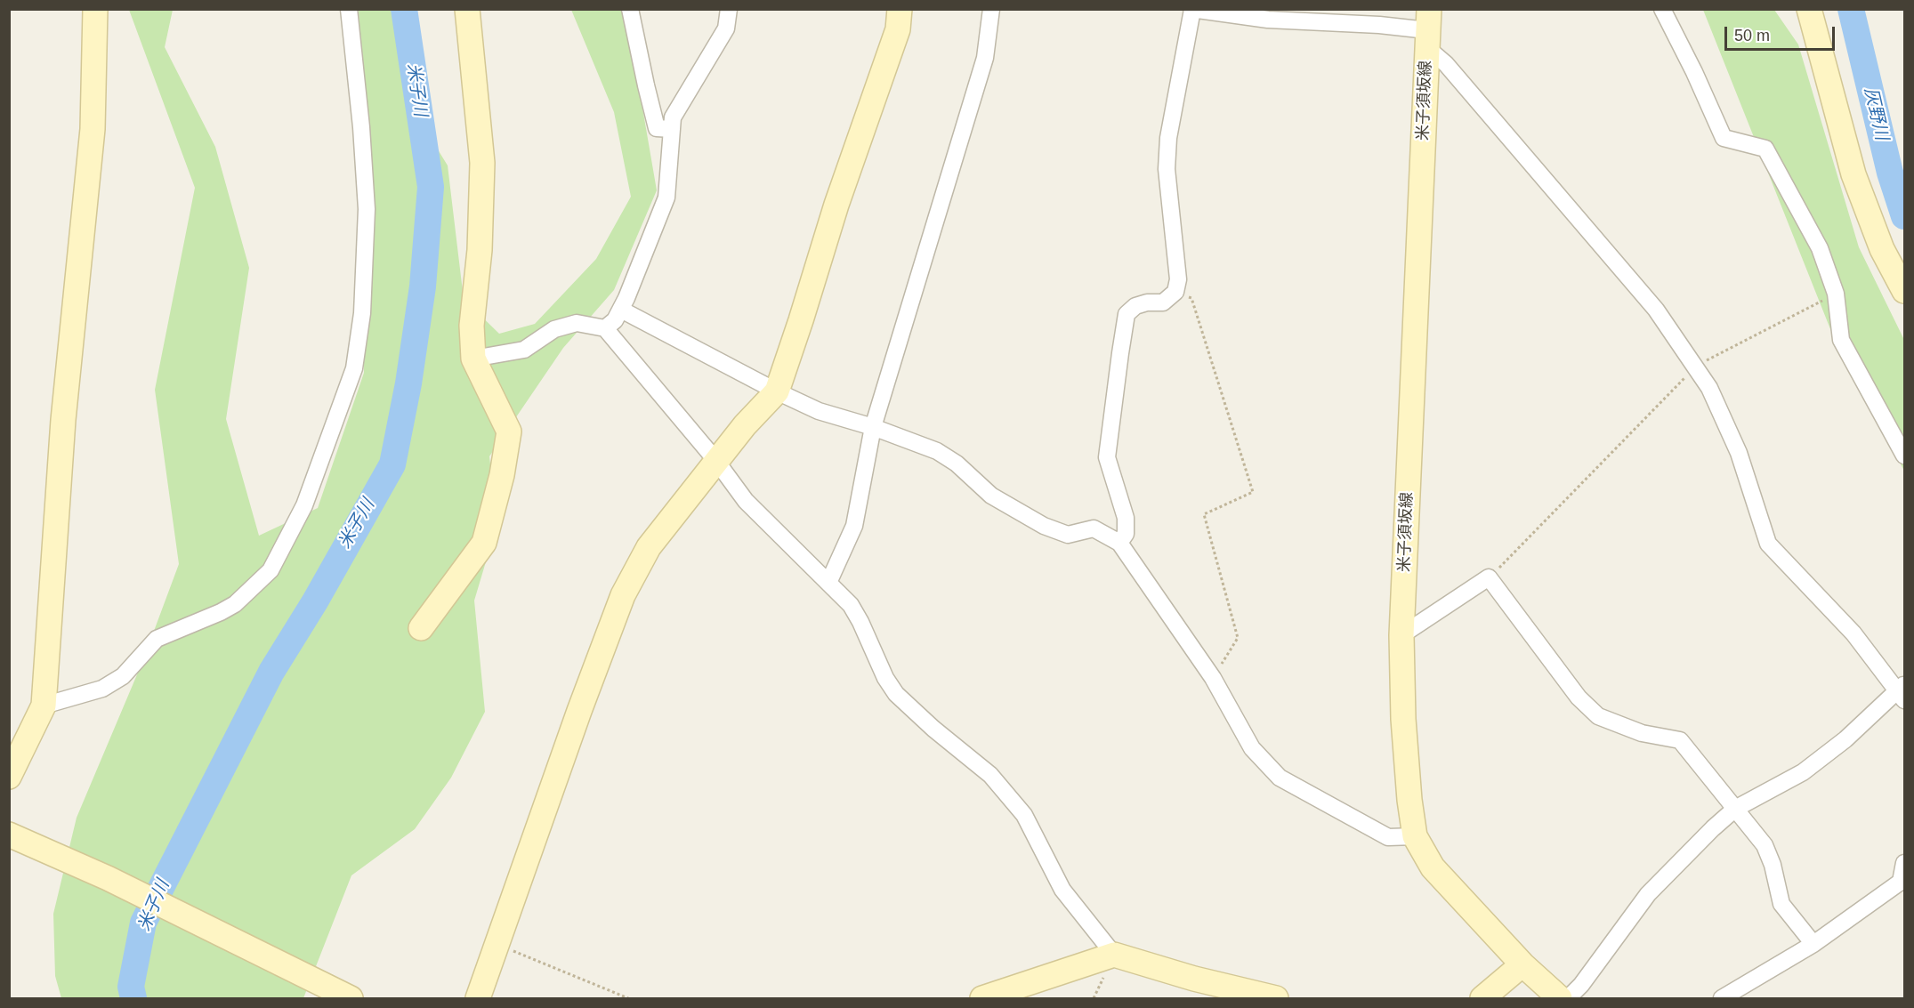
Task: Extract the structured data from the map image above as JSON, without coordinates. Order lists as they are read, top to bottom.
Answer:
{
  "streets": {
    "street": ["米子須坂線"]
  },
  "water": ["米子川", "灰野川"],
  "scale_bar": "50 m"
}
